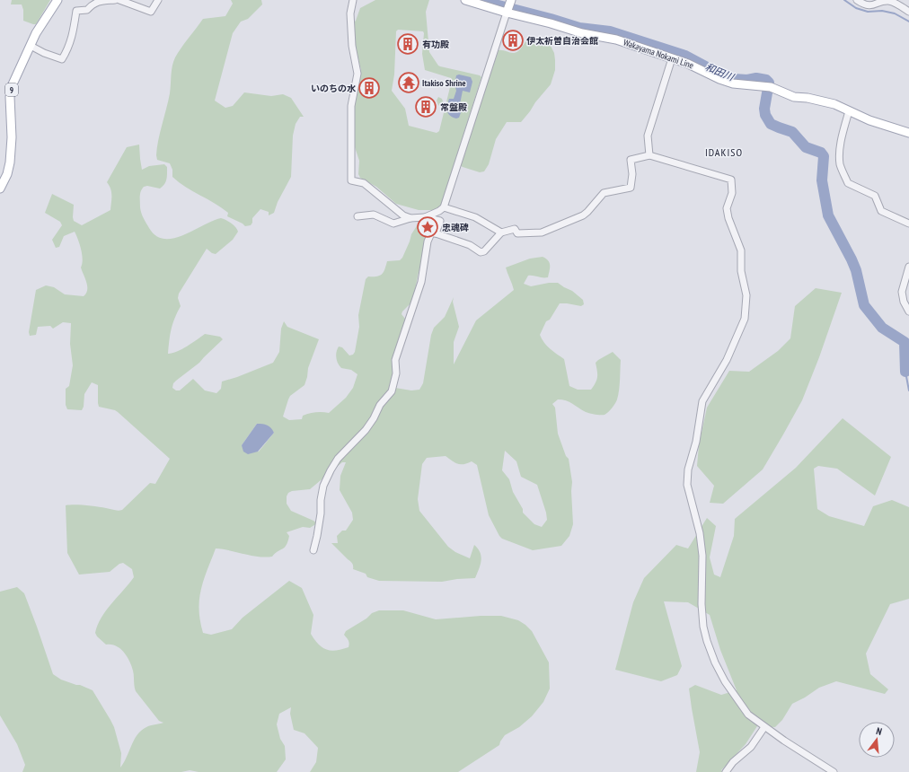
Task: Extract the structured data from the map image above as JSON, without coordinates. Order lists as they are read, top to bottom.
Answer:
{
  "streets": {
    "main road": ["Wakayama Nokami Line", "9"]
  },
  "districts": ["IDAKISO"],
  "water": ["和田川"],
  "places": {
    "building": [
      "伊太祈曽自治会館",
      "有功殿",
      "いのちの水",
      "常盤殿"
    ],
    "temple": ["Itakiso Shrine"],
    "place": ["忠魂碑"]
  },
  "north": "top"
}
